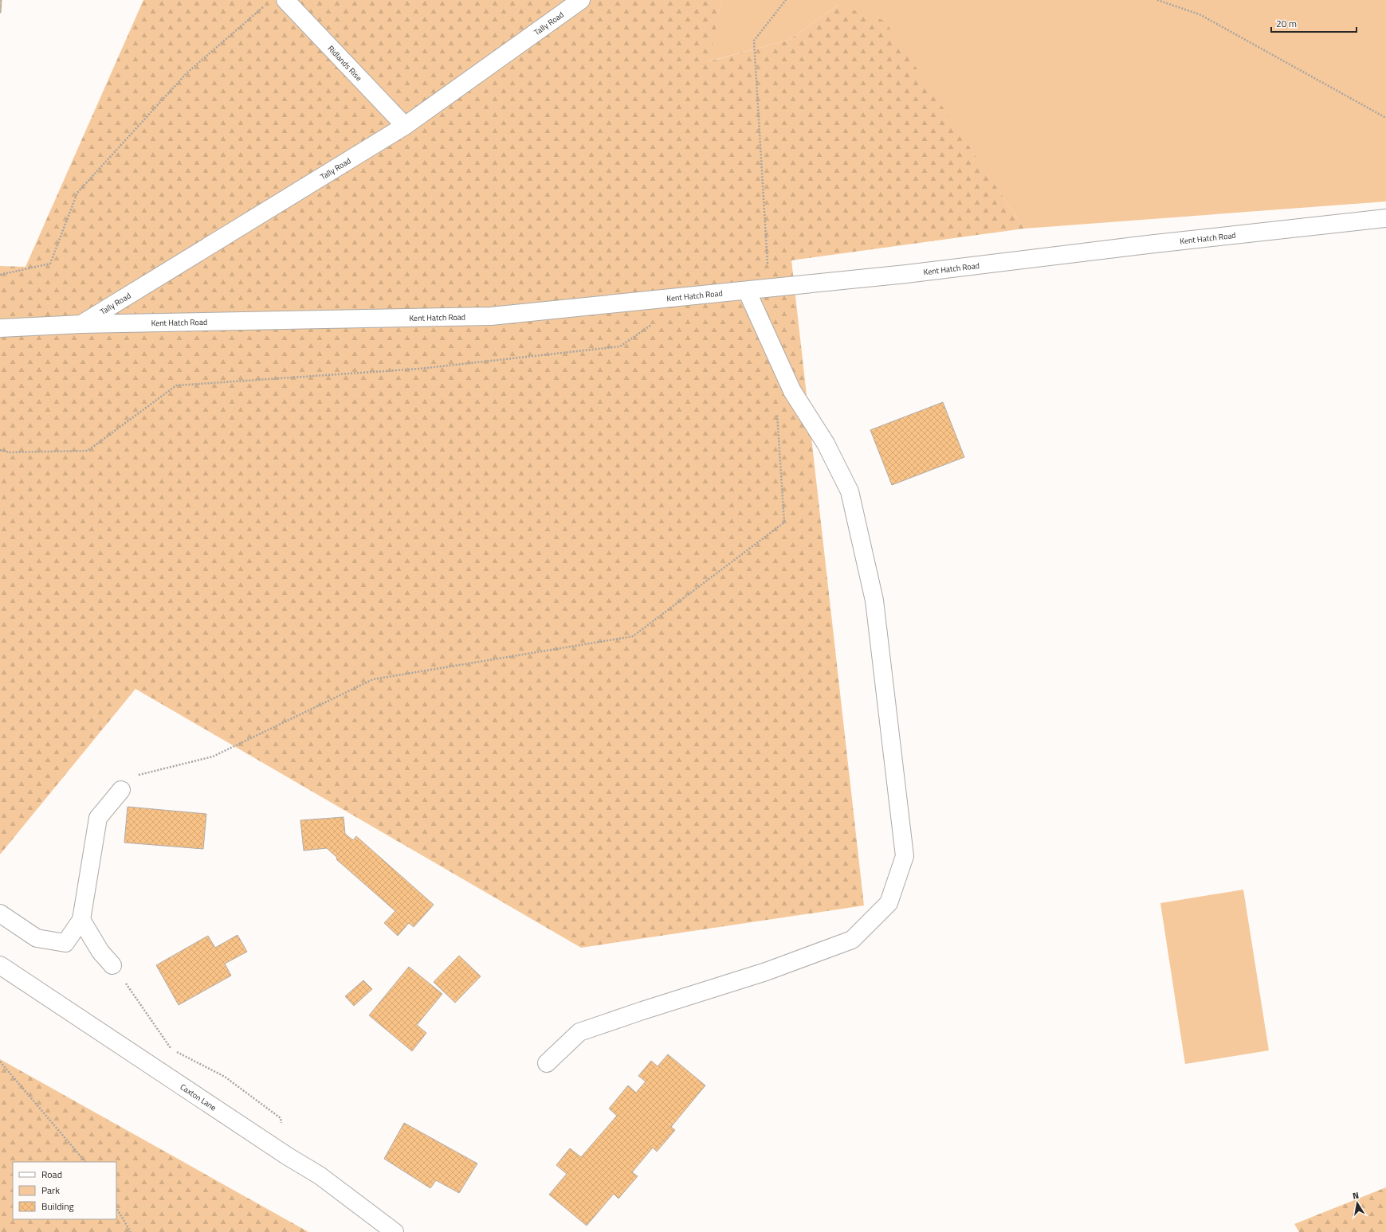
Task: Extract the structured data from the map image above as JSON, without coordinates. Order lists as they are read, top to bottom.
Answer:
{
  "streets": {
    "street": [
      "Tally Road",
      "Ridlands Rise",
      "Kent Hatch Road",
      "Caxton Lane"
    ]
  },
  "crossings": [
    ["Tally Road", "Ridlands Rise"],
    ["Tally Road", "Kent Hatch Road"]
  ],
  "legend": ["Road", "Park", "Building"],
  "scale_bar": "20 m",
  "north": "top"
}
